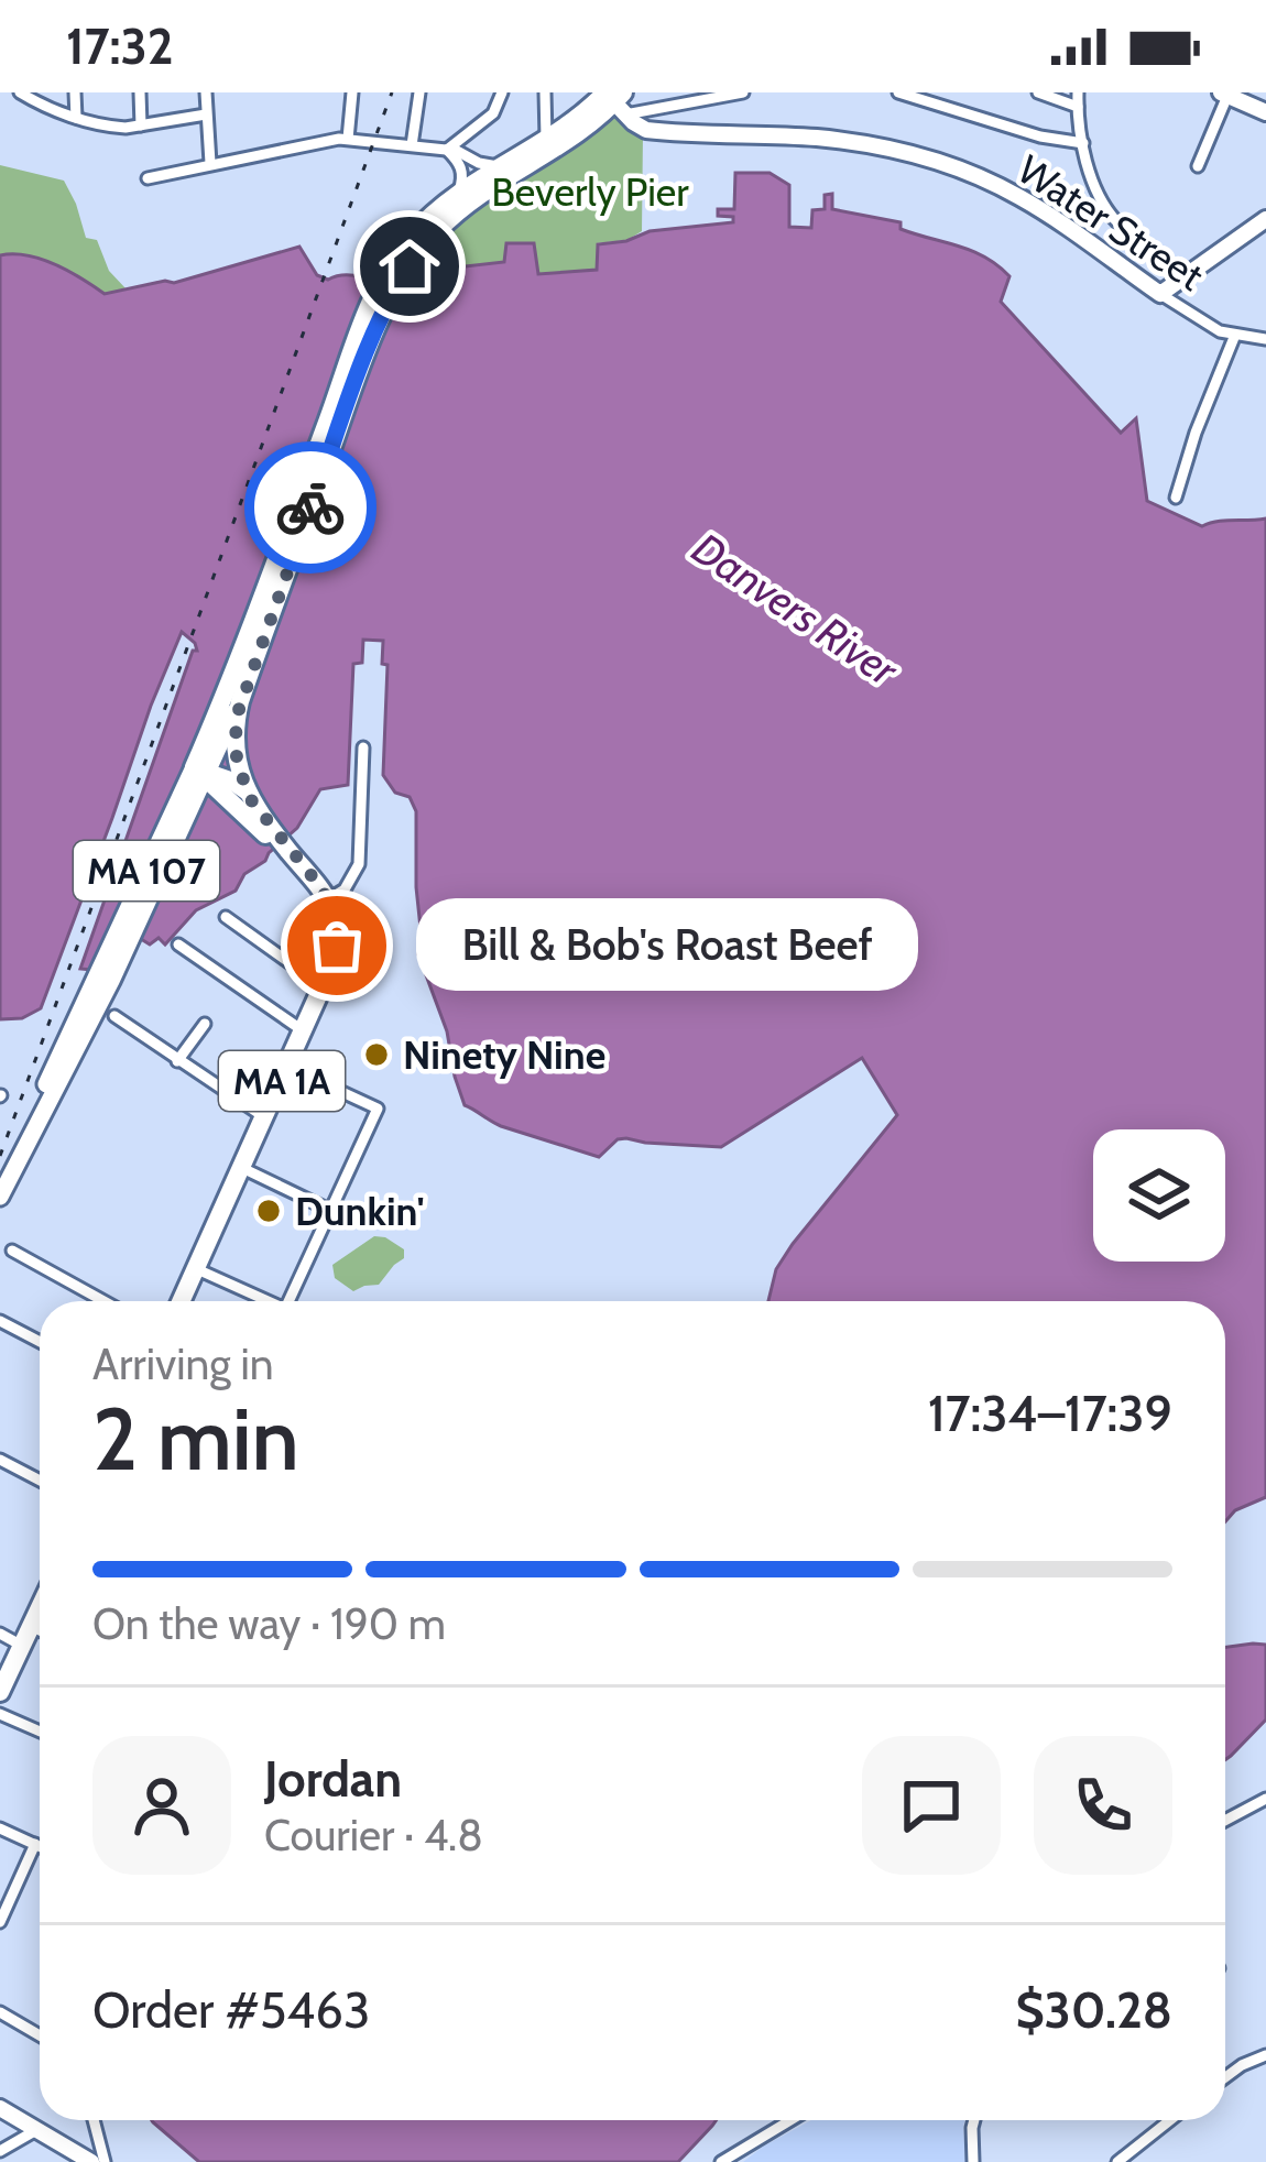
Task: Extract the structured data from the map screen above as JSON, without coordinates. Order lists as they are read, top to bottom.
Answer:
{
  "streets": {
    "highway": ["MA 1A"],
    "main road": ["MA 107"],
    "street": ["Water Street"]
  },
  "water": ["Danvers River"],
  "parks": ["Beverly Pier"],
  "places": ["Bill & Bob's Roast Beef", "Ninety Nine", "Dunkin'"],
  "page": {
    "status": "17:32",
    "bubble": "Bill & Bob's Roast Beef",
    "heading": ["2 min", "Arriving in", "17:34–17:39"],
    "panel": [
      "Jordan",
      "Courier · 4.8",
      "Order #5463",
      "$30.28"
    ],
    "bar": "On the way · 190 m"
  }
}
